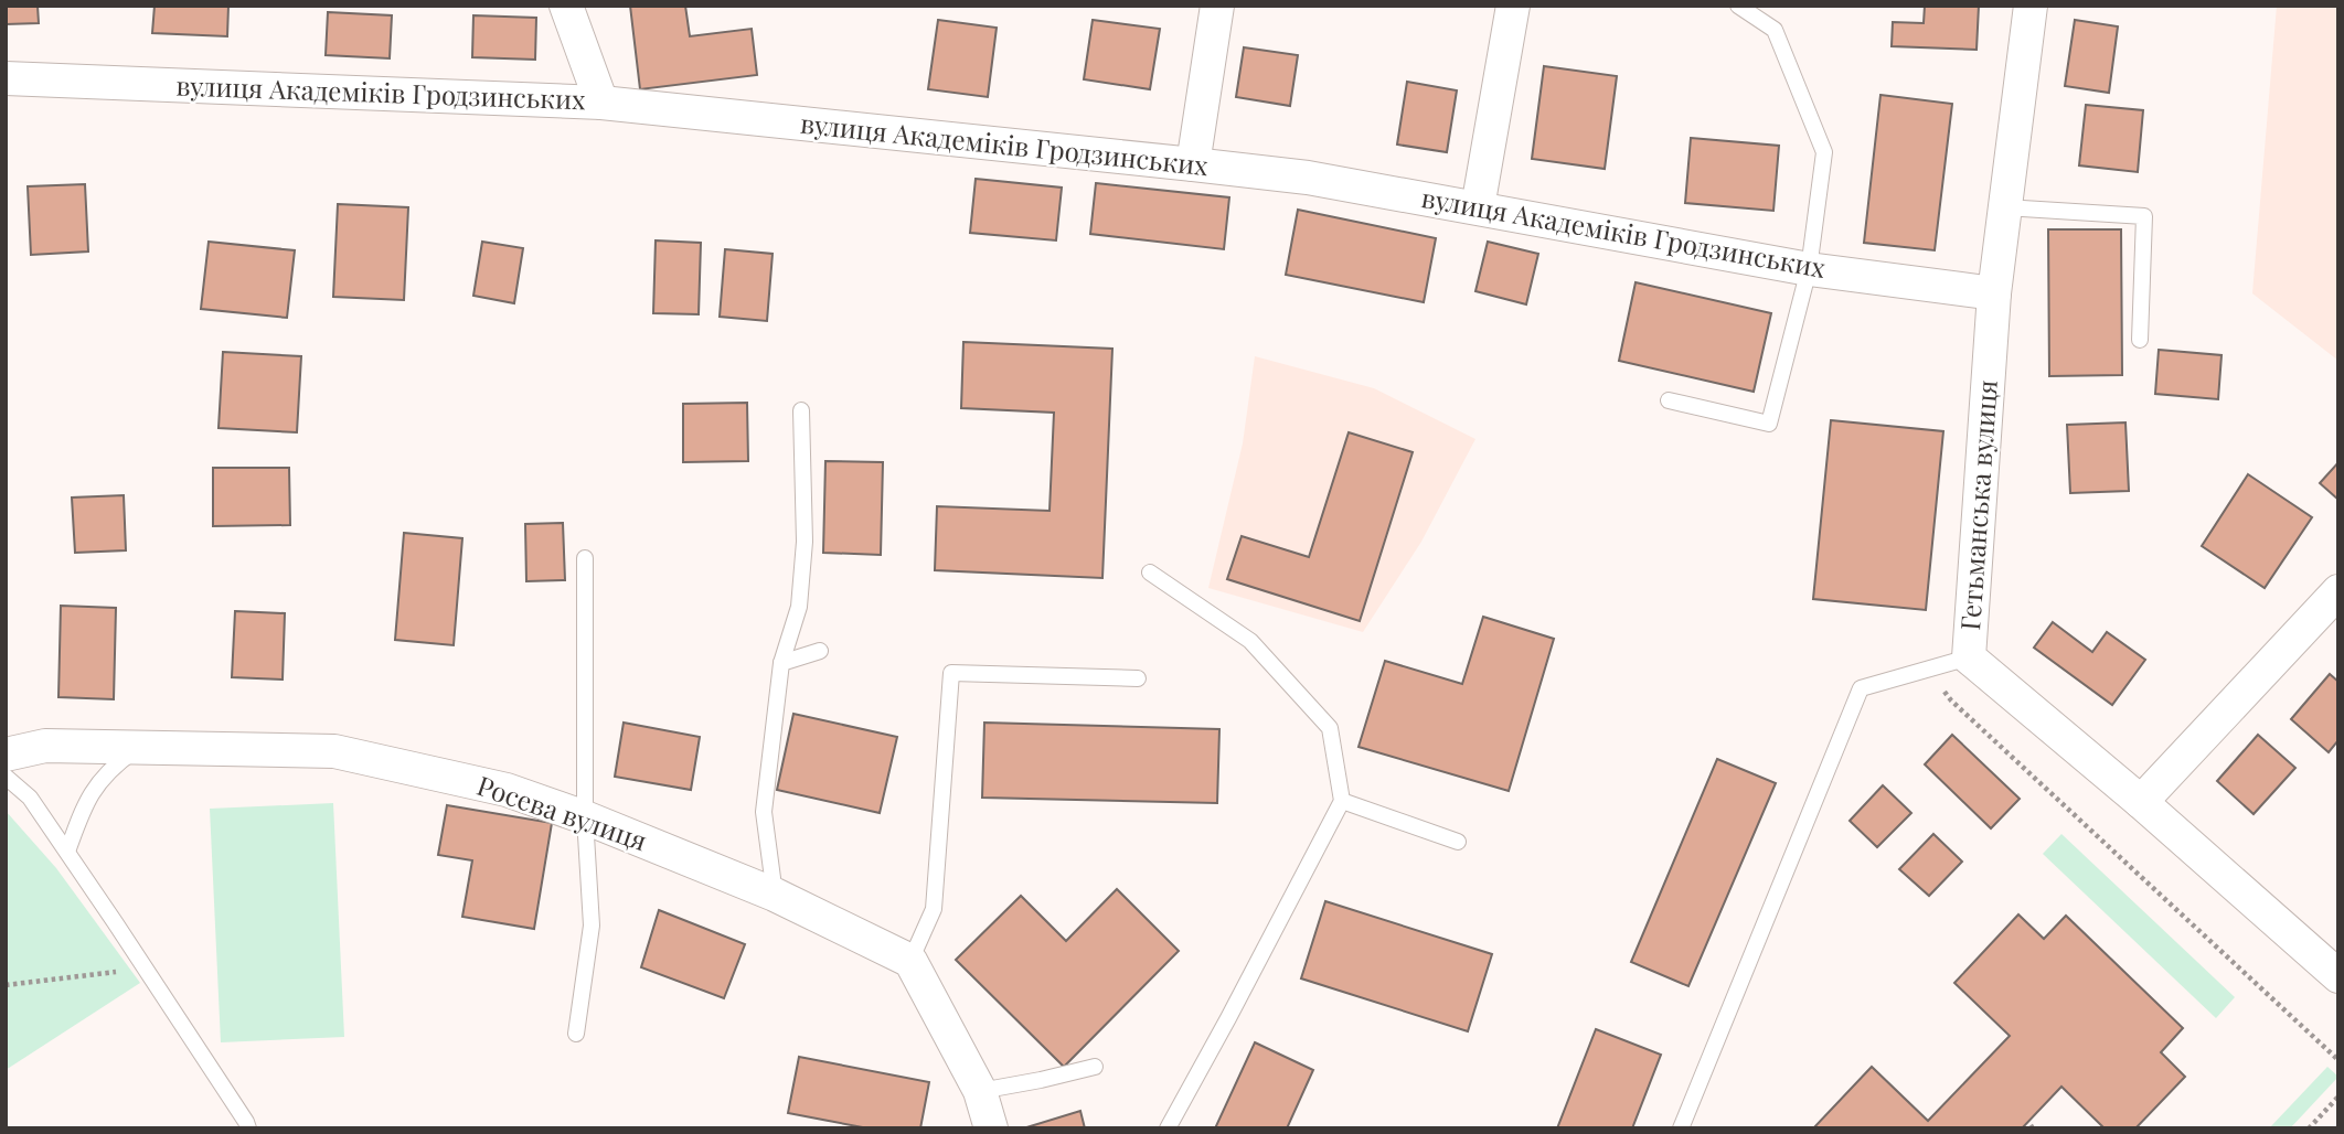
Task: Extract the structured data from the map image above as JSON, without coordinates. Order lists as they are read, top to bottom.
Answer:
{
  "streets": {
    "street": ["вулиця Академіків Гродзинських", "Гетьманська вулиця", "Росева вулиця"]
  },
  "crossings": [
    ["вулиця Академіків Гродзинських", "Гетьманська вулиця"]
  ]
}
